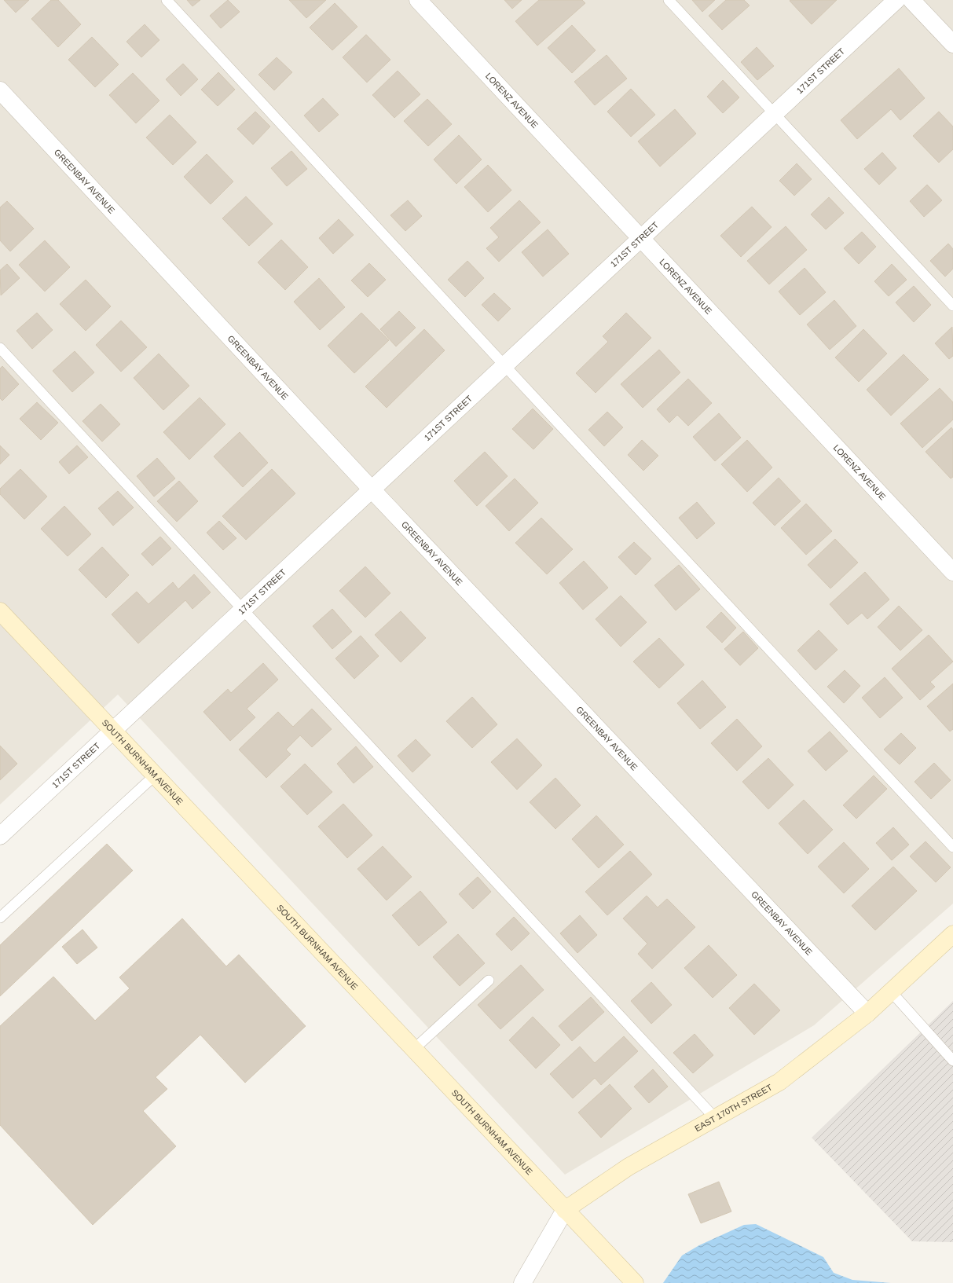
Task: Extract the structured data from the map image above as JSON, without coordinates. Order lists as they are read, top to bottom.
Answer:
{
  "streets": {
    "main road": ["SOUTH BURNHAM AVENUE", "EAST 170TH STREET"],
    "street": ["171ST STREET", "LORENZ AVENUE", "GREENBAY AVENUE"]
  },
  "crossings": [
    ["171ST STREET", "LORENZ AVENUE"],
    ["171ST STREET", "GREENBAY AVENUE"],
    ["171ST STREET", "SOUTH BURNHAM AVENUE"],
    ["GREENBAY AVENUE", "EAST 170TH STREET"],
    ["SOUTH BURNHAM AVENUE", "EAST 170TH STREET"]
  ]
}
